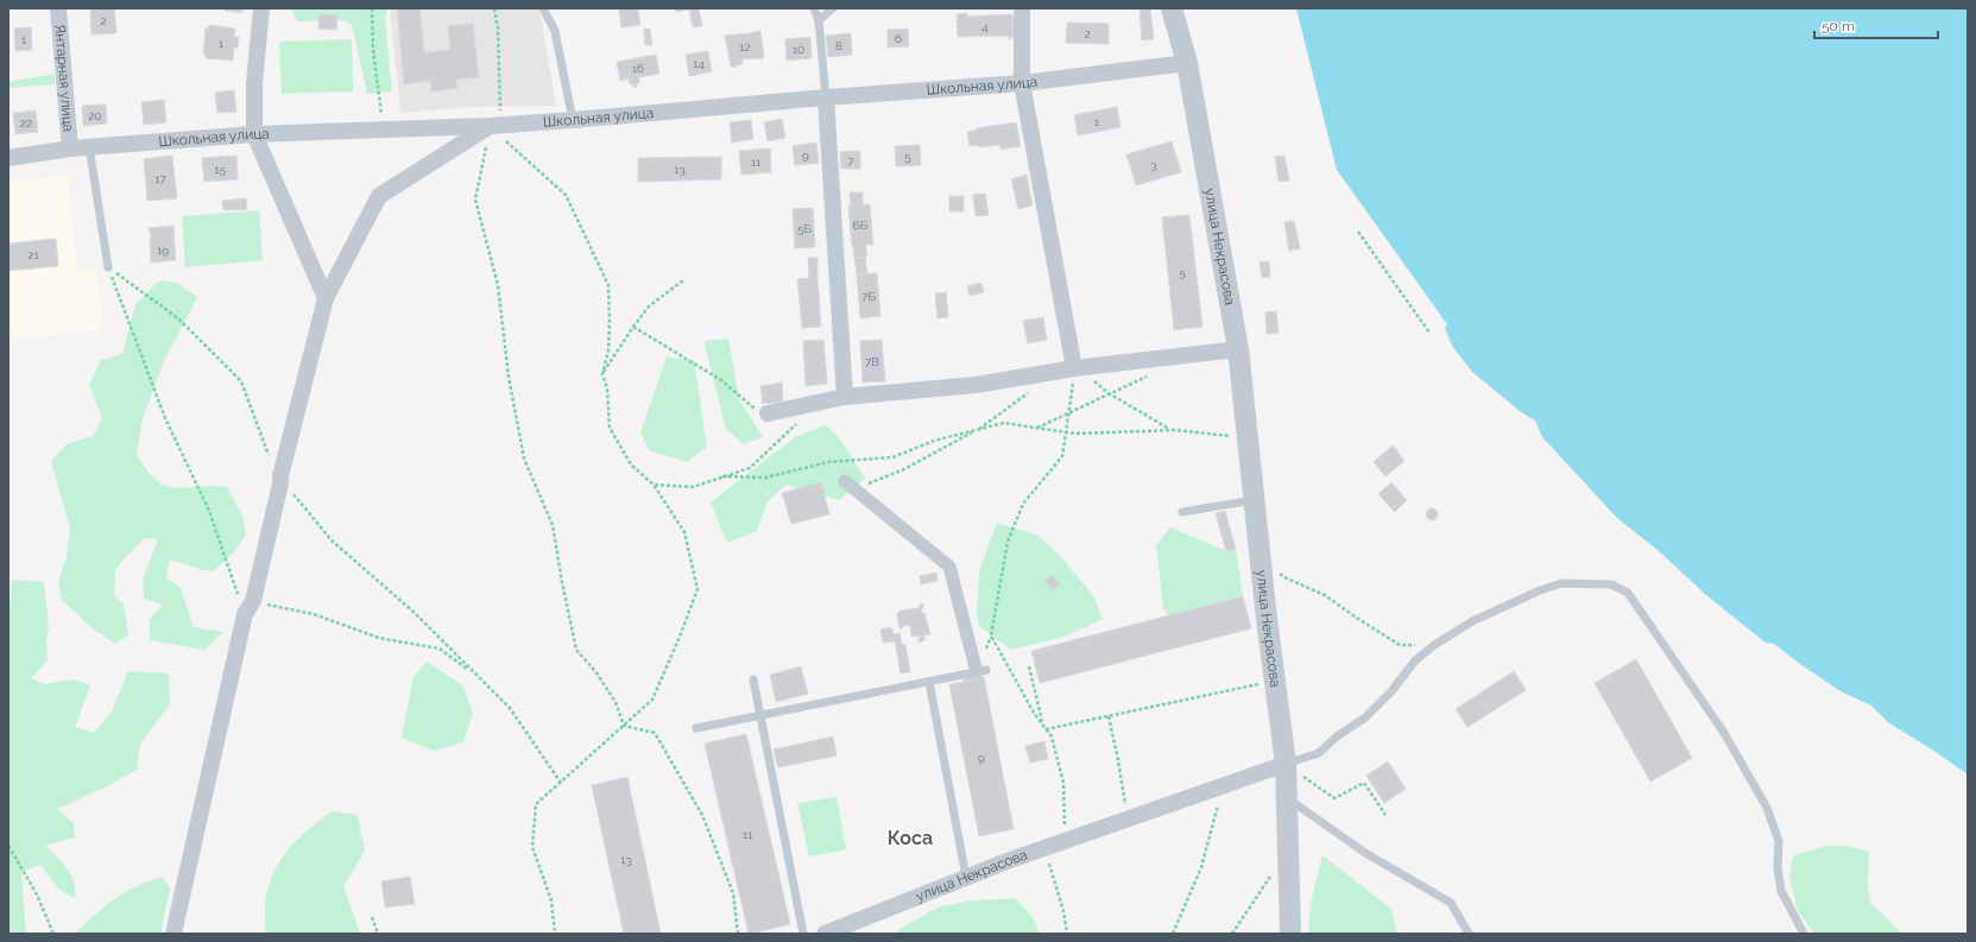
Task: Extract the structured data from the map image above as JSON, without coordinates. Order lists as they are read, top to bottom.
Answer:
{
  "streets": {
    "street": ["Янтарная улица", "Школьная улица", "улица Некрасова"]
  },
  "crossings": [
    ["Янтарная улица", "Школьная улица"],
    ["Школьная улица", "улица Некрасова"]
  ],
  "districts": ["Коса"],
  "house_numbers": [
    "2",
    "4",
    "2",
    "6",
    "1",
    "1",
    "8",
    "12",
    "10",
    "14",
    "16",
    "20",
    "1",
    "22",
    "9",
    "5",
    "7",
    "11",
    "3",
    "15",
    "13",
    "17",
    "6Б",
    "5Б",
    "19",
    "21",
    "5",
    "7Б",
    "7В",
    "9",
    "11",
    "13"
  ],
  "scale_bar": "50 m"
}
